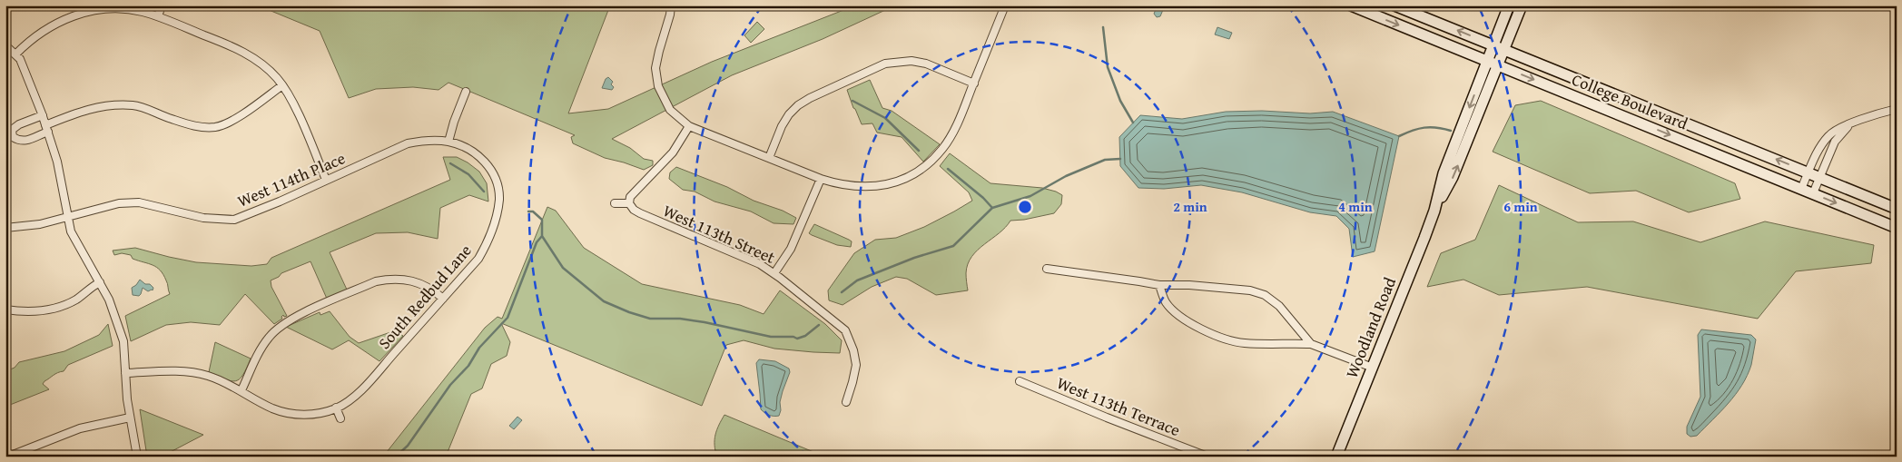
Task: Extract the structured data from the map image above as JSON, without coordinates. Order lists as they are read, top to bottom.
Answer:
{
  "streets": {
    "main road": ["College Boulevard", "Woodland Road"],
    "street": [
      "West 114th Place",
      "West 113th Street",
      "South Redbud Lane",
      "West 113th Terrace"
    ]
  },
  "crossings": [
    ["College Boulevard", "Woodland Road"],
    ["West 114th Place", "South Redbud Lane"]
  ],
  "rings": ["2 min", "4 min", "6 min"]
}
